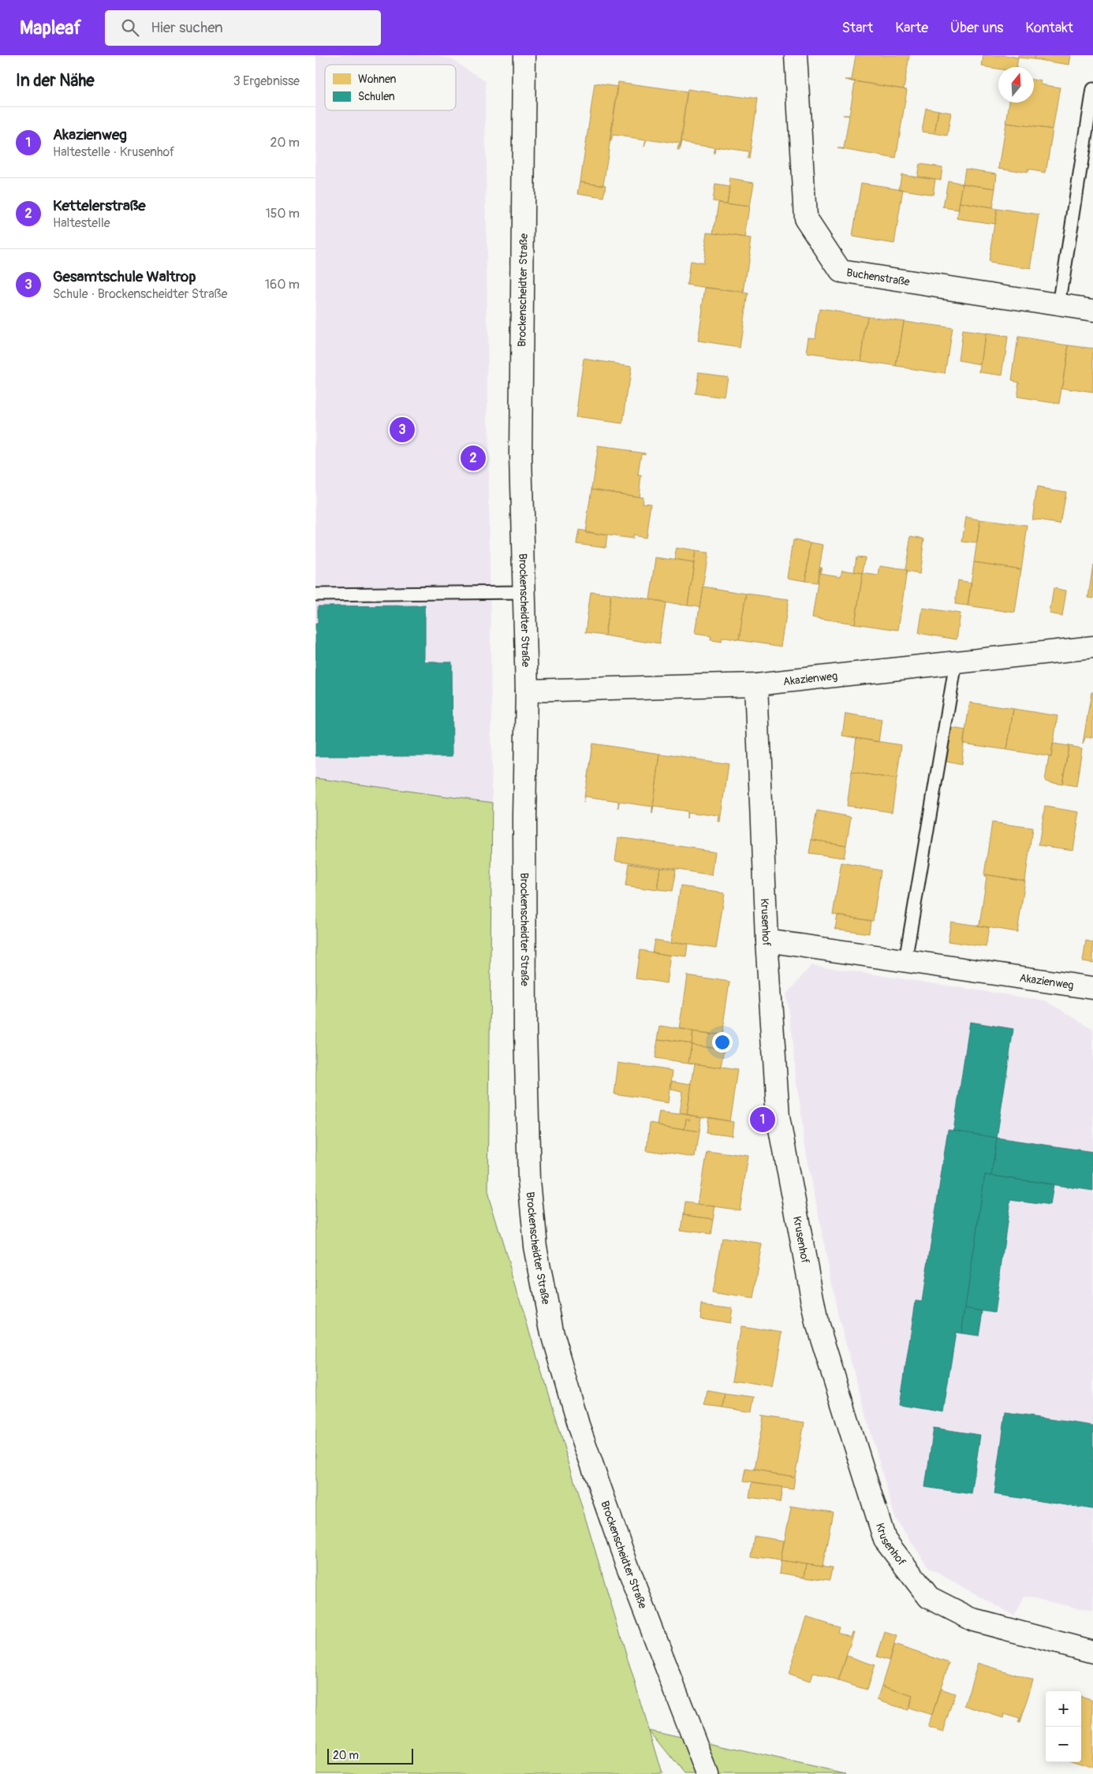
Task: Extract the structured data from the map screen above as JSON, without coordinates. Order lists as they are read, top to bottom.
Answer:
{
  "streets": {
    "street": [
      "Buchenstraße",
      "Brockenscheidter Straße",
      "Akazienweg",
      "Krusenhof"
    ]
  },
  "crossings": [
    ["Brockenscheidter Straße", "Akazienweg"],
    ["Akazienweg", "Krusenhof"]
  ],
  "legend": ["Wohnen", "Schulen"],
  "scale_bar": "20 m",
  "north": "top",
  "page": {
    "header": "Mapleaf",
    "search": "Hier suchen",
    "nav": [
      "Start",
      "Karte",
      "Über uns",
      "Kontakt"
    ],
    "heading": ["In der Nähe", "3 Ergebnisse"],
    "list": [
      {
        "mark": "1",
        "name": "Akazienweg",
        "note": "Haltestelle · Krusenhof",
        "value": "20 m"
      },
      {
        "mark": "2",
        "name": "Kettelerstraße",
        "note": "Haltestelle",
        "value": "150 m"
      },
      {
        "mark": "3",
        "name": "Gesamtschule Waltrop",
        "note": "Schule · Brockenscheidter Straße",
        "value": "160 m"
      }
    ],
    "pins": ["3", "2", "1"],
    "map_buttons": ["+", "−"],
    "scale": "20 m"
  }
}
